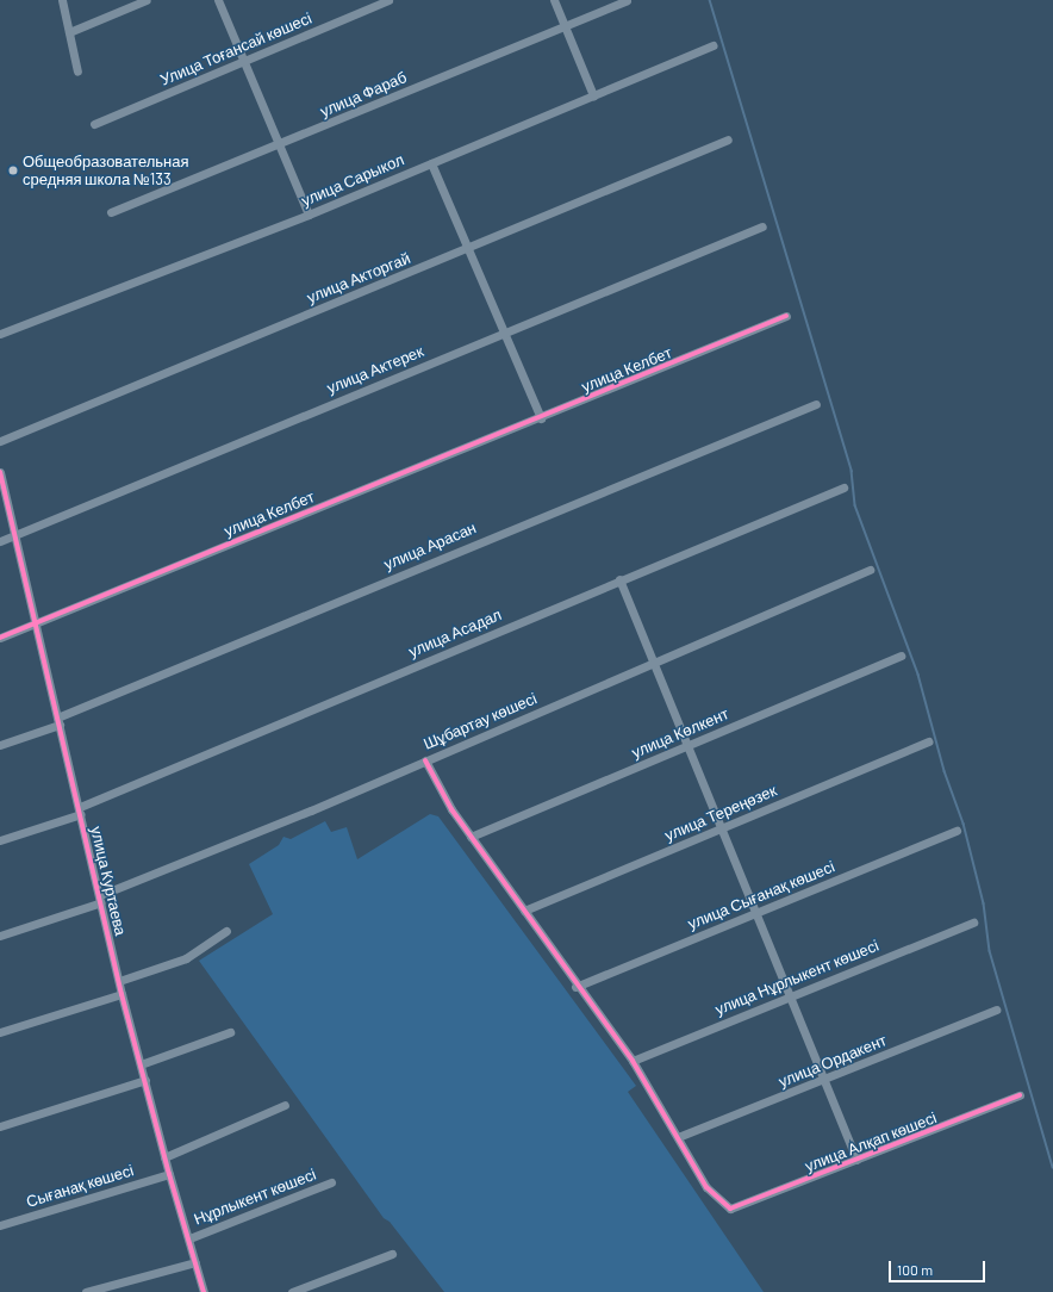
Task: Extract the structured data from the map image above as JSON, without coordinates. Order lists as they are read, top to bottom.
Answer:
{
  "streets": {
    "street": [
      "Улица Тоғансай көшесі",
      "улица Фараб",
      "улица Сарыкол",
      "улица Акторгай",
      "улица Актерек",
      "улица Келбет",
      "улица Арасан",
      "улица Асадал",
      "Шұбартау көшесі",
      "улица Көлкент",
      "улица Тереңөзек",
      "улица Куртаева",
      "улица Сығанақ көшесі",
      "улица Нұрлыкент көшесі",
      "улица Ордакент",
      "улица Алқап көшесі",
      "Сығанақ көшесі",
      "Нұрлыкент көшесі"
    ]
  },
  "crossings": [
    ["улица Актерек", "улица Куртаева"],
    ["улица Келбет", "улица Куртаева"],
    ["улица Арасан", "улица Куртаева"],
    ["улица Асадал", "улица Куртаева"],
    ["Шұбартау көшесі", "улица Куртаева"],
    ["улица Куртаева", "Сығанақ көшесі"],
    ["улица Куртаева", "Нұрлыкент көшесі"],
    ["улица Ордакент", "улица Алқап көшесі"]
  ],
  "places": ["Общеобразовательная средняя школа №133"],
  "scale_bar": "100 m"
}
